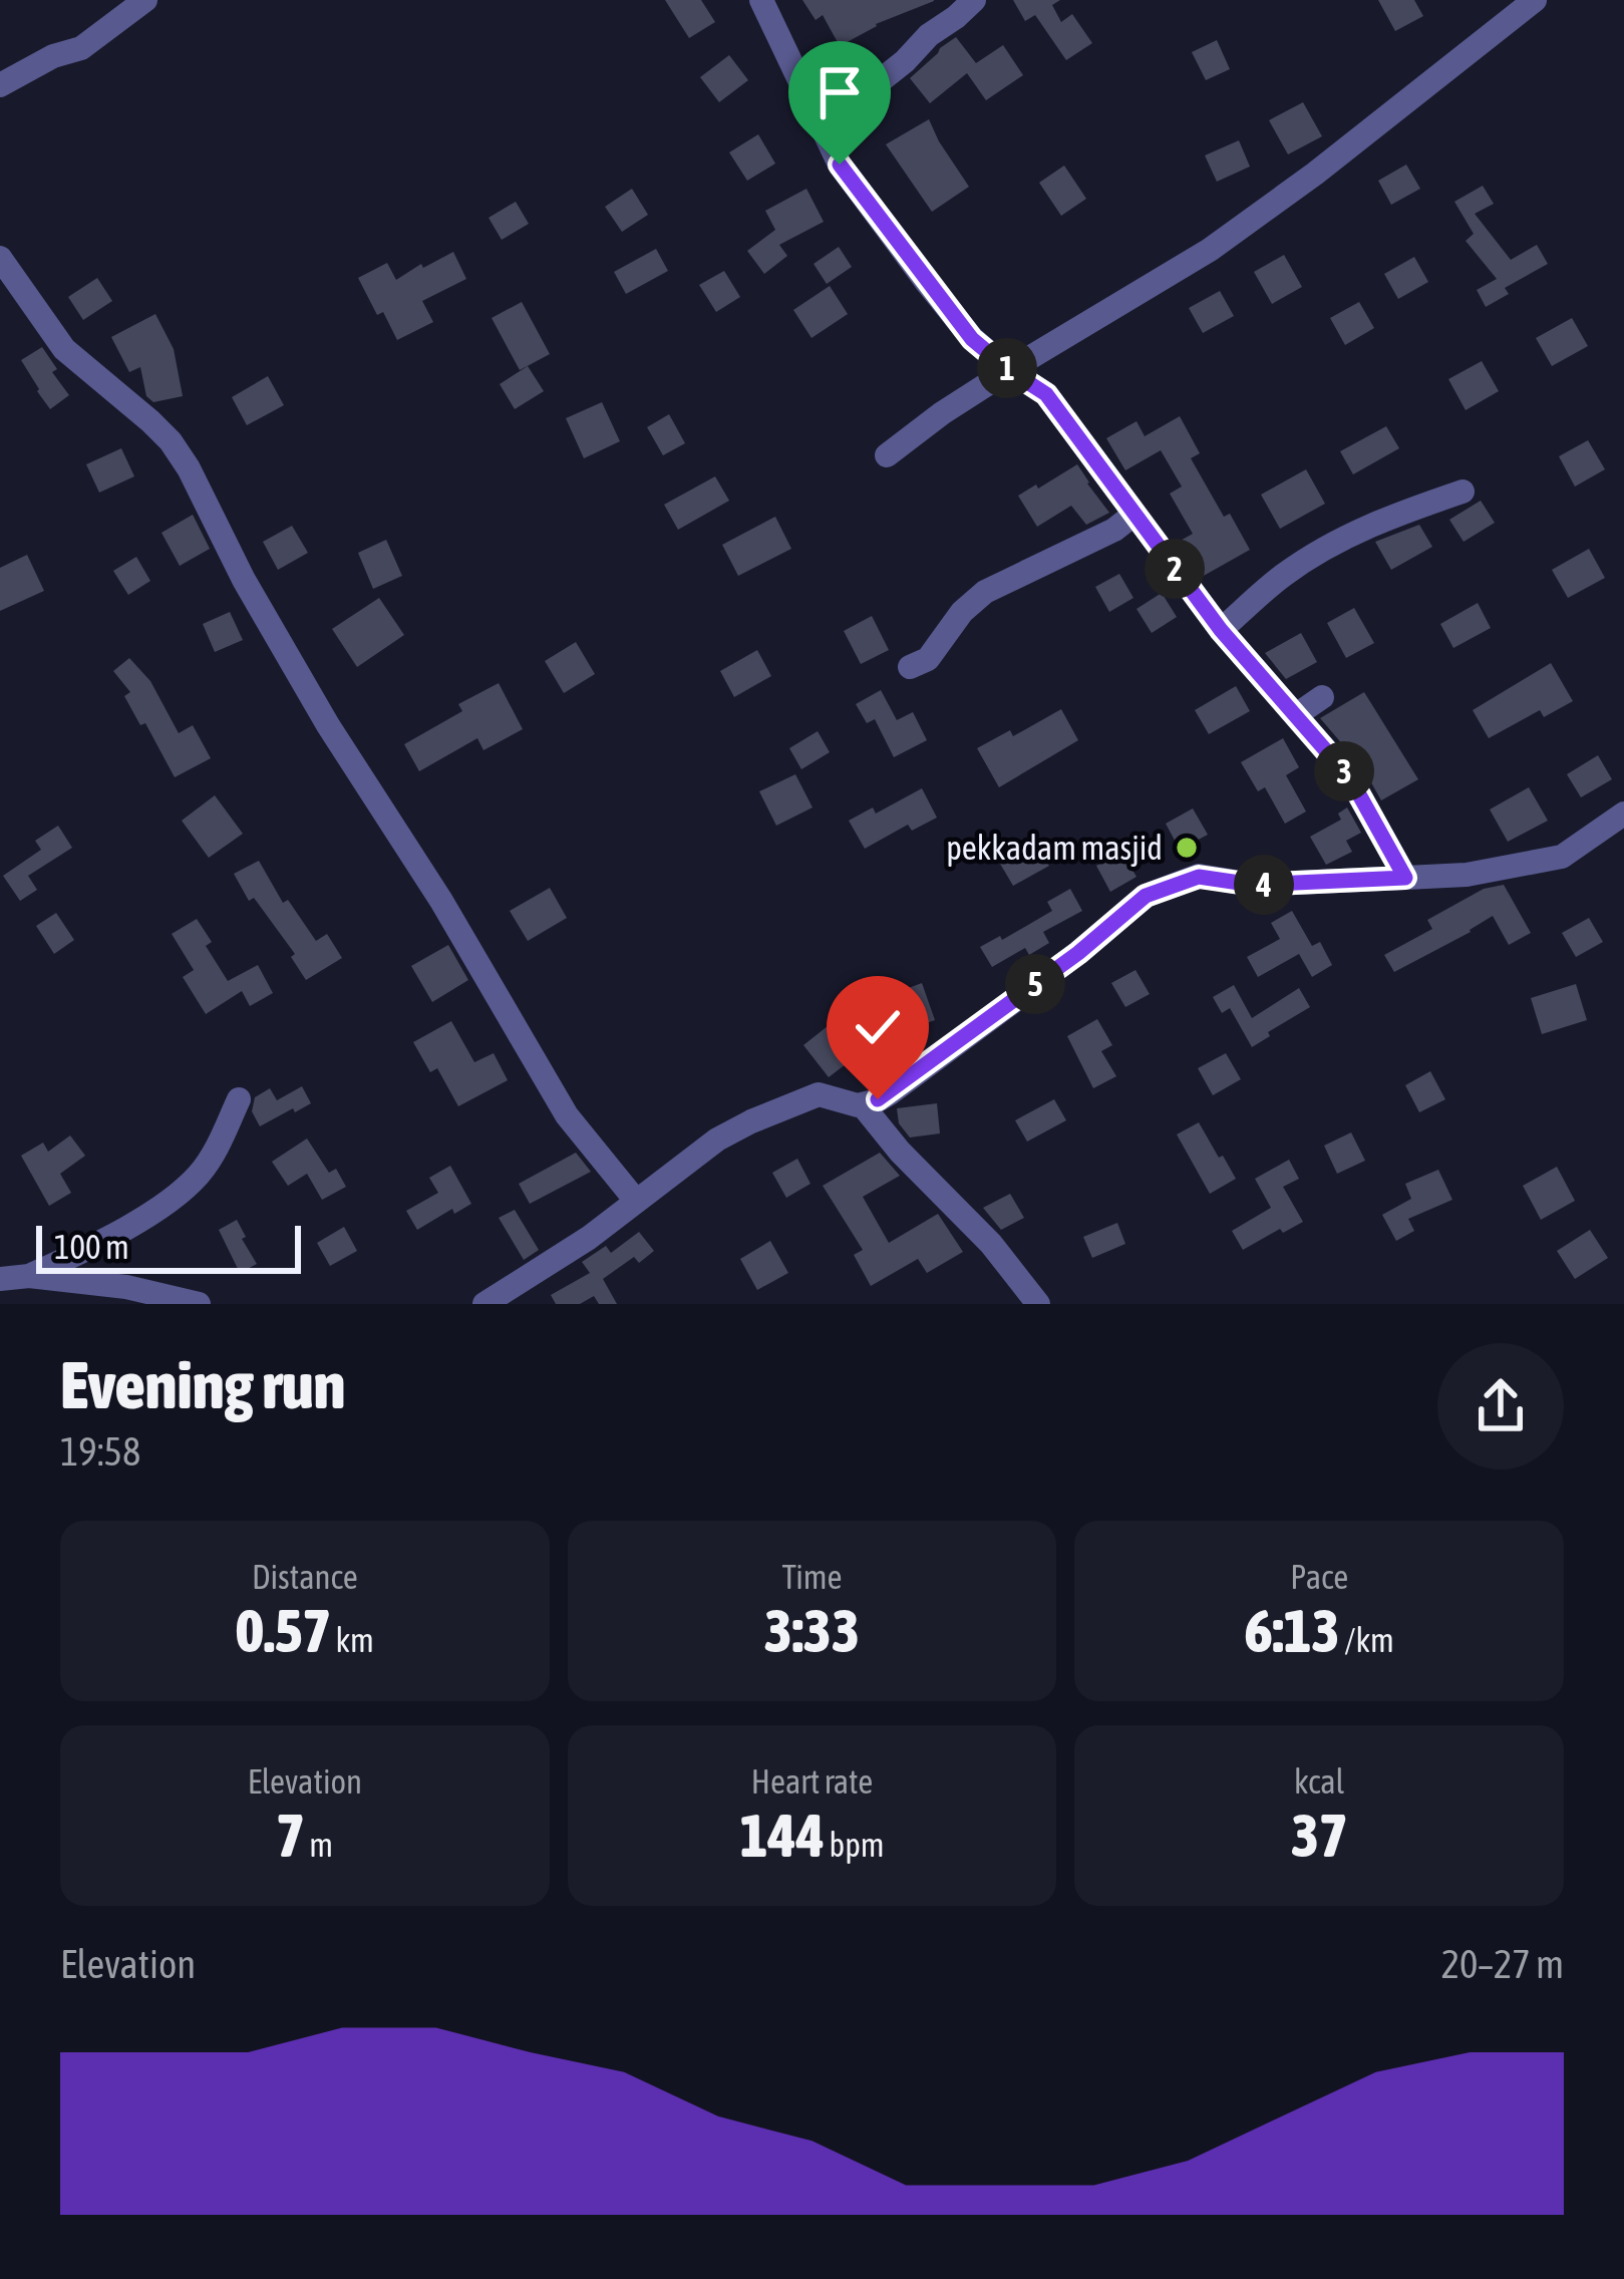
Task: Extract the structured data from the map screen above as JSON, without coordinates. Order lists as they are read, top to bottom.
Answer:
{
  "places": ["pekkadam masjid"],
  "scale_bar": "100 m",
  "page": {
    "pins": [
      "1",
      "2",
      "3",
      "4",
      "5"
    ],
    "scale": "100 m",
    "heading": ["Evening run", "19:58"],
    "stats": [
      ["Distance", "0.57 km"],
      ["Time", "3:33"],
      ["Pace", "6:13 /km"],
      ["Elevation", "7 m"],
      ["Heart rate", "144 bpm"],
      ["kcal", "37"]
    ],
    "chart": ["Elevation", "20–27 m"]
  }
}
